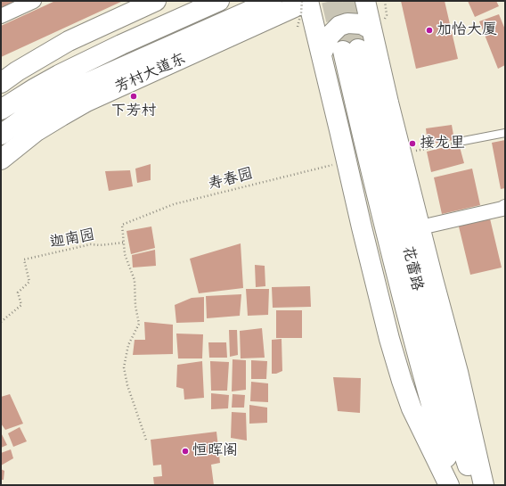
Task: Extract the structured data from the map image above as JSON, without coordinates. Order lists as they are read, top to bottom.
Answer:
{
  "streets": {
    "main road": ["芳村大道东", "花蕾路"],
    "path": ["寿春园", "迦南园"]
  },
  "crossings": [
    ["寿春园", "迦南园"]
  ],
  "places": [
    "加怡大厦",
    "下芳村",
    "接龙里",
    "恒晖阁"
  ]
}
